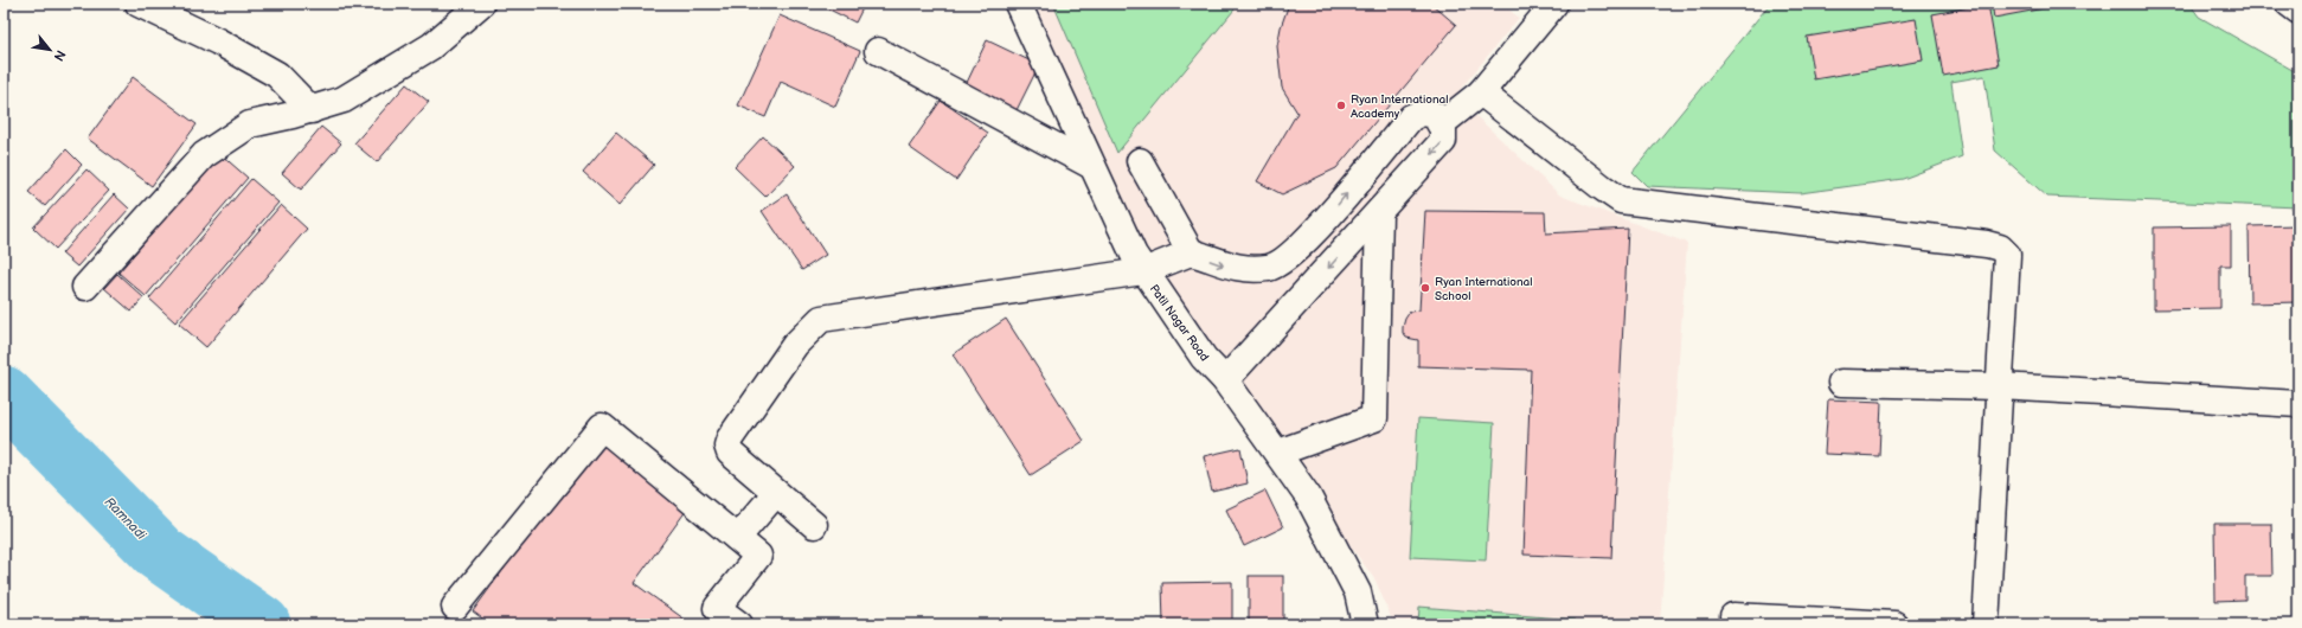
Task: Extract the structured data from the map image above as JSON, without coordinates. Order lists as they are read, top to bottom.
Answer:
{
  "streets": {
    "street": ["Patil Nagar Road"]
  },
  "water": ["Ramnadi"],
  "places": ["Ryan International Academy", "Ryan International School"],
  "north": "bottom right"
}
